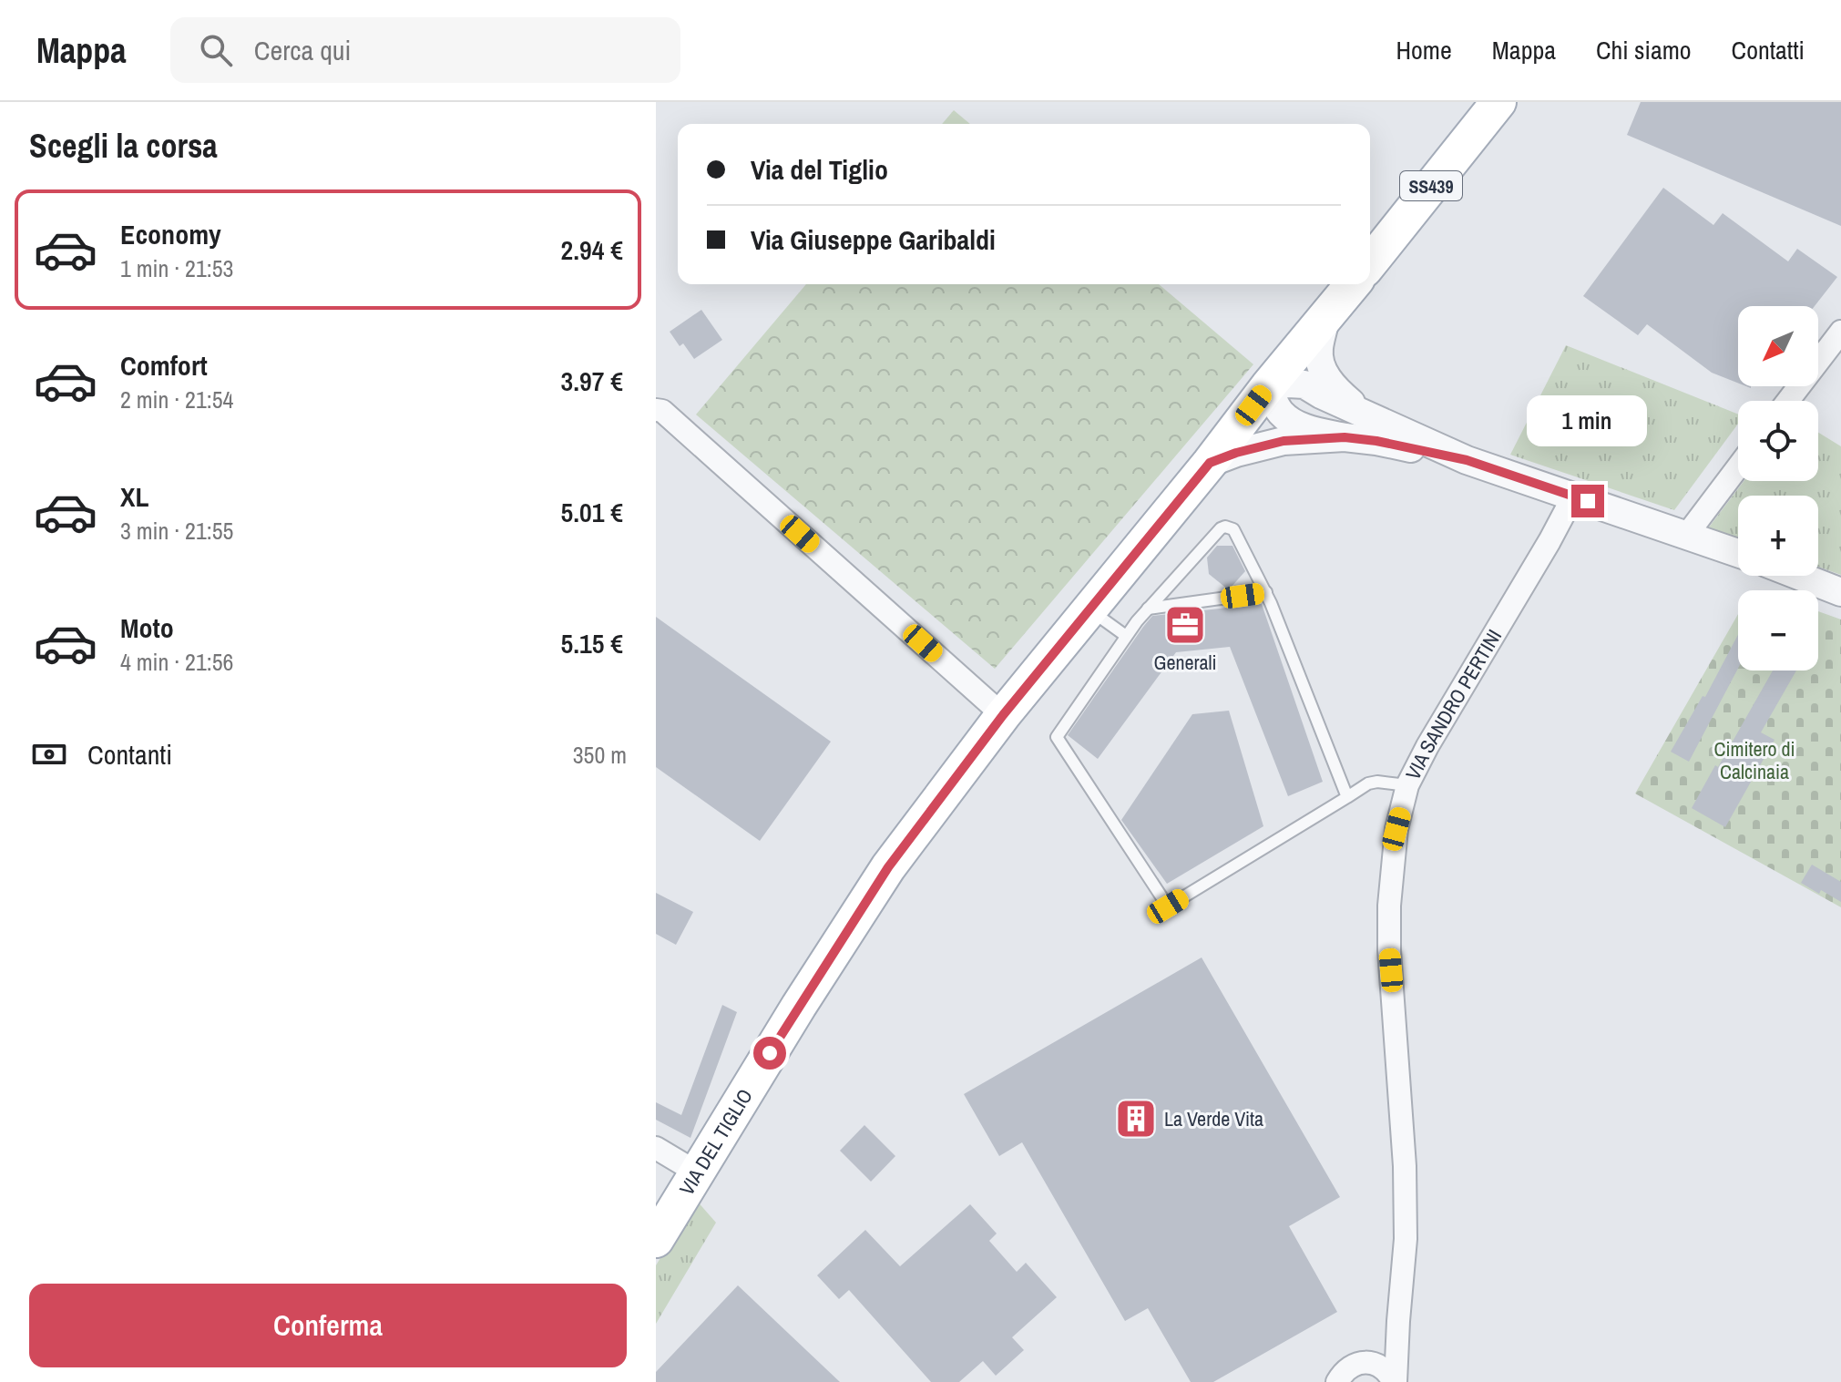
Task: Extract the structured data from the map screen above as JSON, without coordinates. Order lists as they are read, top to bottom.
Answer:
{
  "streets": {
    "main road": ["SS439", "VIA DEL TIGLIO"],
    "street": ["VIA SANDRO PERTINI"]
  },
  "parks": ["Cimitero di Calcinaia"],
  "places": {
    "office": ["Generali"],
    "building": ["La Verde Vita"]
  },
  "north": "bottom left",
  "page": {
    "header": "Mappa",
    "search": "Cerca qui",
    "nav": [
      "Home",
      "Mappa",
      "Chi siamo",
      "Contatti"
    ],
    "heading": "Scegli la corsa",
    "banner": ["Via del Tiglio", "Via Giuseppe Garibaldi"],
    "list": [
      {
        "name": "Economy",
        "note": "1 min · 21:53",
        "value": "2.94 €"
      },
      {
        "name": "Comfort",
        "note": "2 min · 21:54",
        "value": "3.97 €"
      },
      {
        "name": "XL",
        "note": "3 min · 21:55",
        "value": "5.01 €"
      },
      {
        "name": "Moto",
        "note": "4 min · 21:56",
        "value": "5.15 €"
      }
    ],
    "map_buttons": ["+", "−"],
    "bubble": "1 min",
    "pay": ["Contanti", "350 m"],
    "buttons": "Conferma"
  }
}
